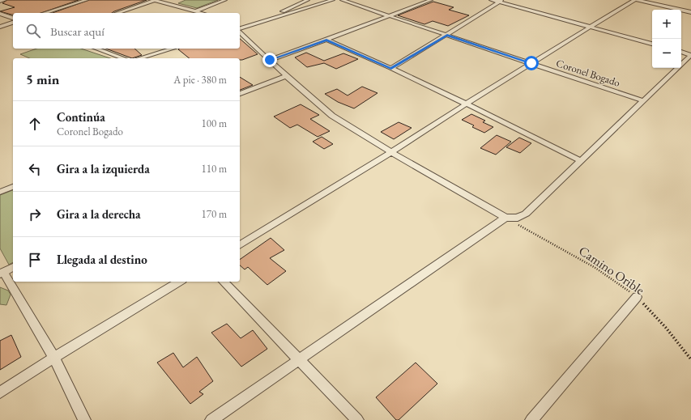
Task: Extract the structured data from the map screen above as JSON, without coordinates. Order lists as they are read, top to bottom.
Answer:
{
  "streets": {
    "street": ["Coronel Bogado"],
    "path": ["Camino Orible"]
  },
  "page": {
    "map_buttons": ["+", "−"],
    "search": "Buscar aquí",
    "heading": ["5 min", "A pie · 380 m"],
    "list": [
      ["Continúa", "Coronel Bogado", "100 m"],
      ["Gira a la izquierda", "110 m"],
      ["Gira a la derecha", "170 m"],
      "Llegada al destino"
    ]
  }
}
